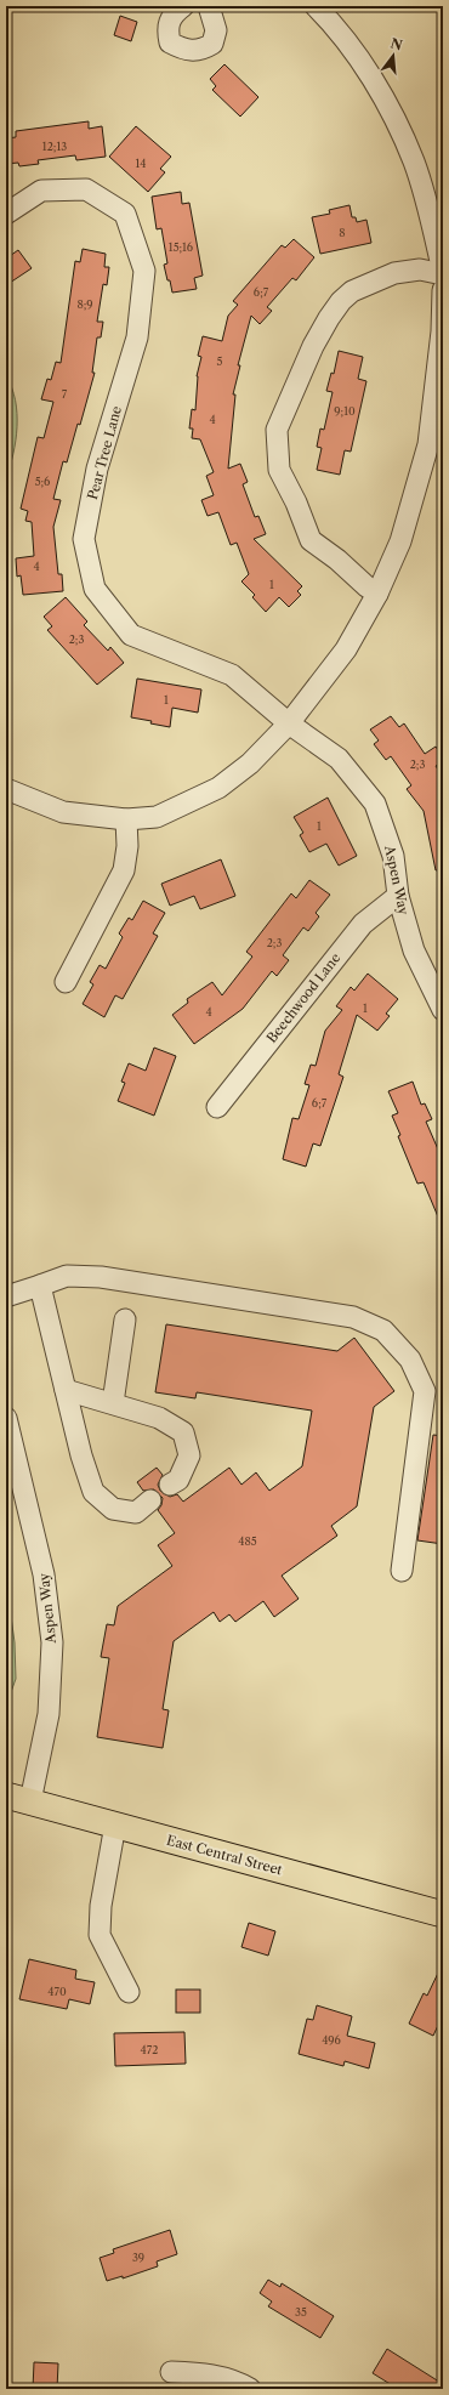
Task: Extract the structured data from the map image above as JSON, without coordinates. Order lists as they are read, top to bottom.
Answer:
{
  "streets": {
    "main road": ["East Central Street"],
    "street": ["Pear Tree Lane", "Aspen Way", "Beechwood Lane"]
  },
  "crossings": [
    ["Pear Tree Lane", "Aspen Way"],
    ["Aspen Way", "Beechwood Lane"],
    ["Aspen Way", "East Central Street"]
  ],
  "house_numbers": [
    "12;13",
    "14",
    "8",
    "15;16",
    "6;7",
    "8;9",
    "5",
    "7",
    "9;10",
    "4",
    "5;6",
    "4",
    "1",
    "2;3",
    "1",
    "2;3",
    "1",
    "2;3",
    "1",
    "4",
    "6;7",
    "485",
    "470",
    "496",
    "472",
    "39",
    "35"
  ],
  "north": "top"
}
